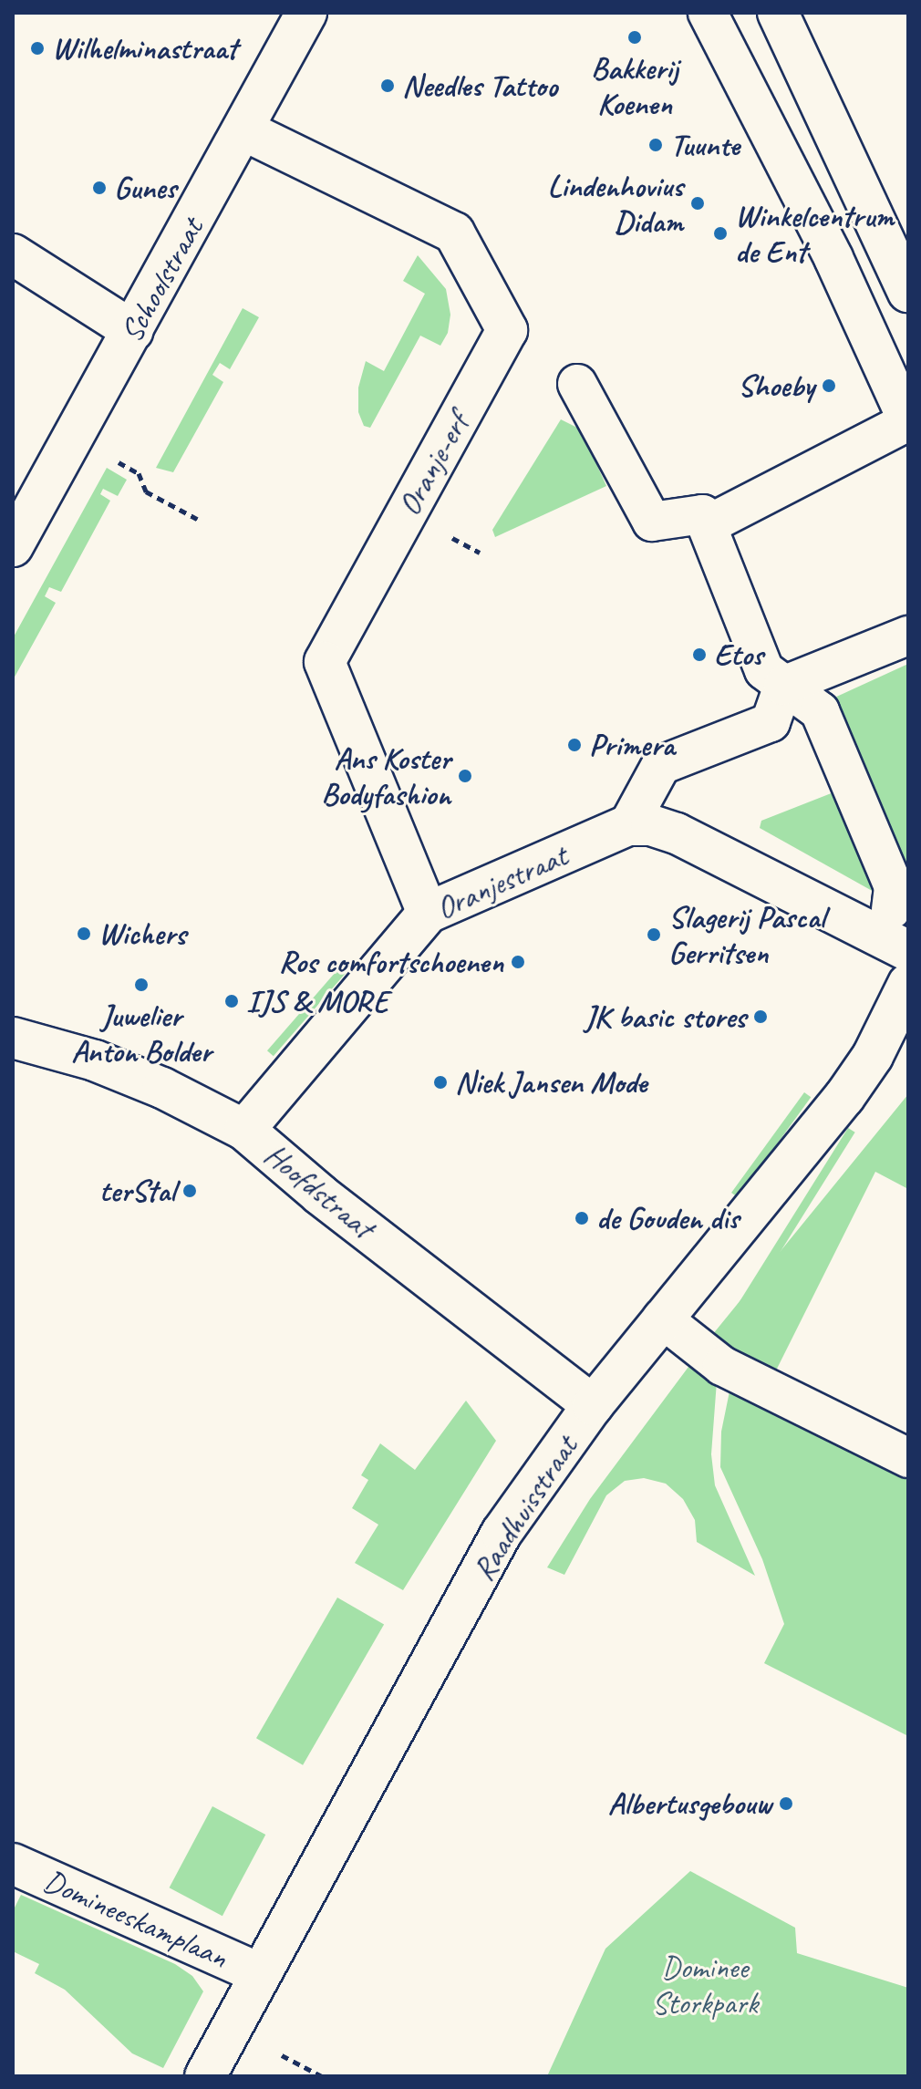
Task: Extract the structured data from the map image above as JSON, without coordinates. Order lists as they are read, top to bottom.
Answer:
{
  "streets": {
    "street": [
      "Schoolstraat",
      "Oranje-erf",
      "Oranjestraat",
      "Hoofdstraat",
      "Raadhuisstraat",
      "Domineeskamplaan"
    ]
  },
  "crossings": [
    ["Schoolstraat", "Oranje-erf"],
    ["Oranje-erf", "Oranjestraat"],
    ["Oranjestraat", "Hoofdstraat"],
    ["Hoofdstraat", "Raadhuisstraat"],
    ["Raadhuisstraat", "Domineeskamplaan"]
  ],
  "parks": ["Dominee Storkpark"],
  "places": [
    "Bakkerij Koenen",
    "Wilhelminastraat",
    "Needles Tattoo",
    "Tuunte",
    "Gunes",
    "Lindenhovius Didam",
    "Winkelcentrum de Ent",
    "Shoeby",
    "Etos",
    "Primera",
    "Ans Koster Bodyfashion",
    "Wichers",
    "Slagerij Pascal Gerritsen",
    "Ros comfortschoenen",
    "Juwelier Anton Bolder",
    "IJS & MORE",
    "JK basic stores",
    "Niek Jansen Mode",
    "terStal",
    "de Gouden dis",
    "Albertusgebouw"
  ]
}
